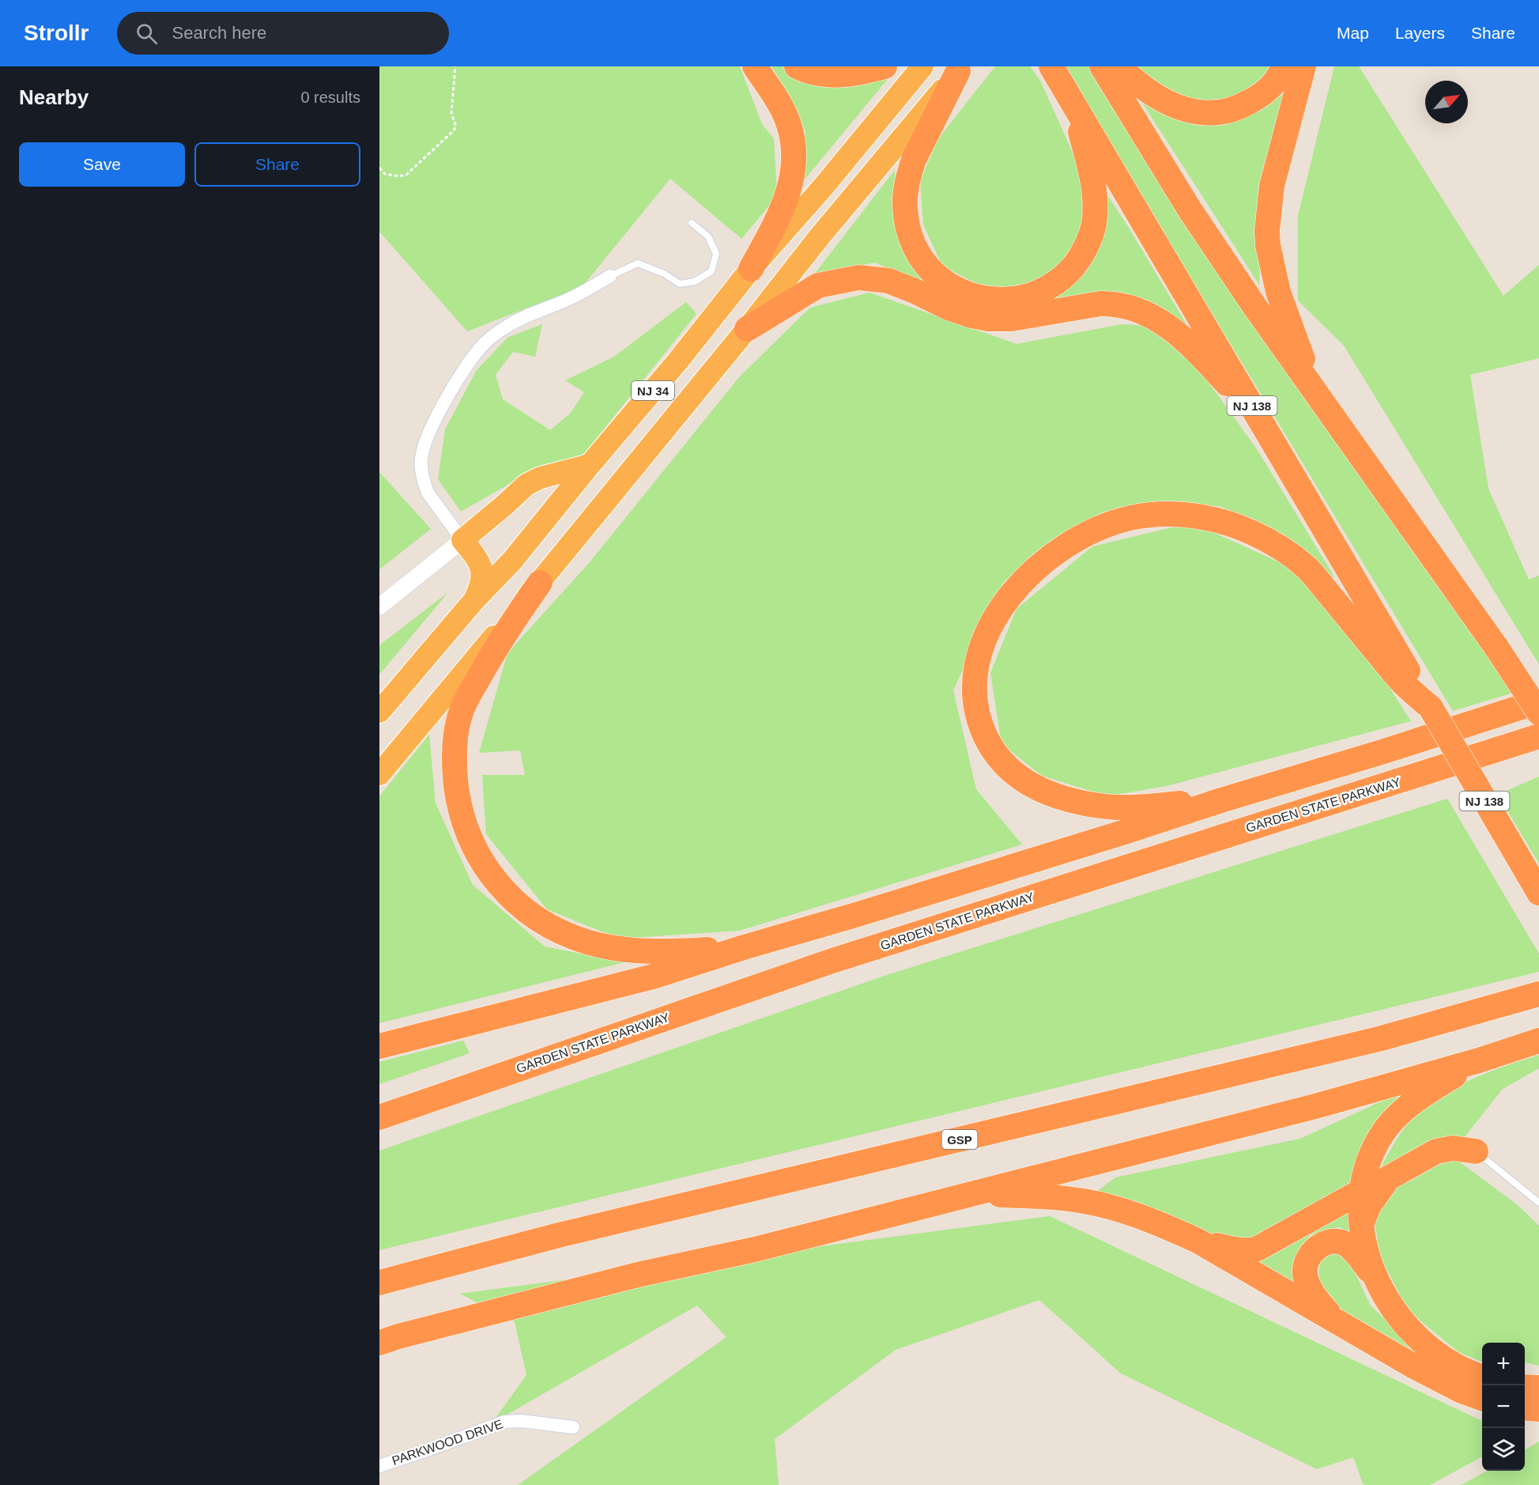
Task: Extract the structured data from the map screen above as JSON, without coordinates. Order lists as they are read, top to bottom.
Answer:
{
  "streets": {
    "highway": [
      "NJ 34",
      "NJ 138",
      "GARDEN STATE PARKWAY",
      "GSP"
    ],
    "street": ["PARKWOOD DRIVE"]
  },
  "north": "top right",
  "page": {
    "header": "Strollr",
    "search": "Search here",
    "nav": ["Map", "Layers", "Share"],
    "heading": ["Nearby", "0 results"],
    "buttons": ["Save", "Share"],
    "map_buttons": ["+", "−"]
  }
}
